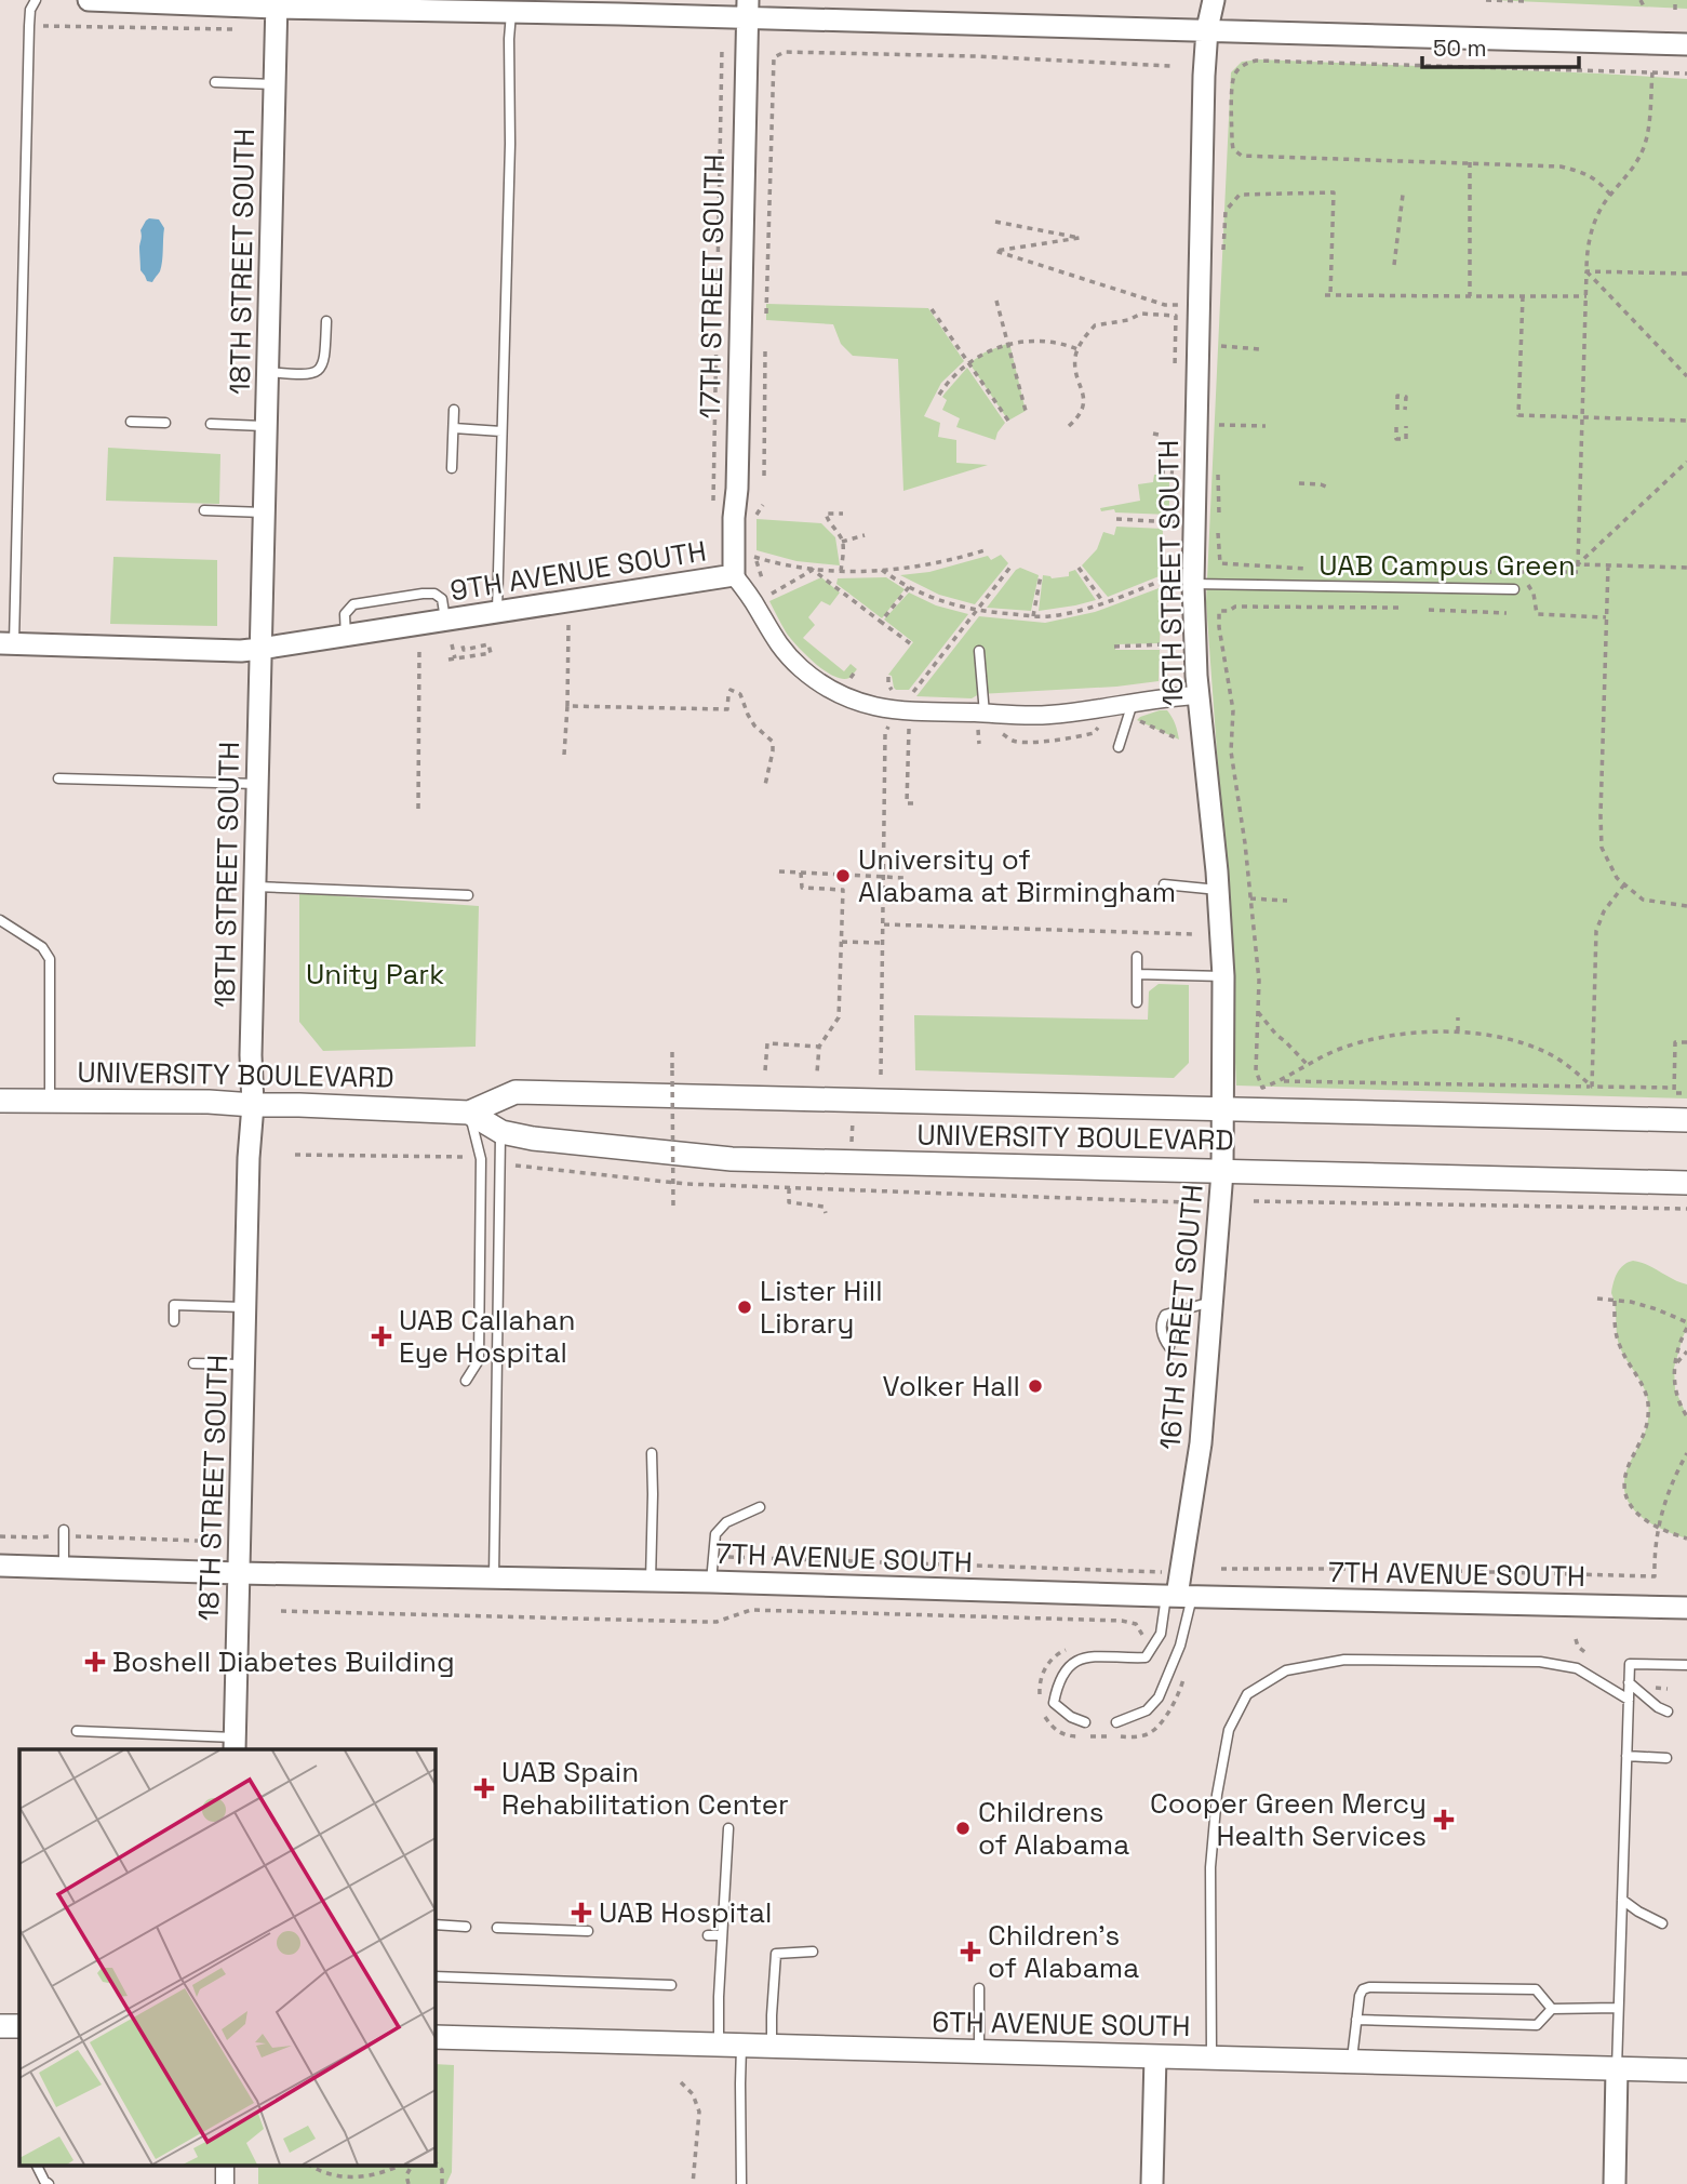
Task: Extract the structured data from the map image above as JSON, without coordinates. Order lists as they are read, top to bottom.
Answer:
{
  "streets": {
    "main road": ["UNIVERSITY BOULEVARD", "6TH AVENUE SOUTH"],
    "street": [
      "18TH STREET SOUTH",
      "17TH STREET SOUTH",
      "9TH AVENUE SOUTH",
      "16TH STREET SOUTH",
      "7TH AVENUE SOUTH"
    ]
  },
  "crossings": [
    ["18TH STREET SOUTH", "9TH AVENUE SOUTH"],
    ["18TH STREET SOUTH", "UNIVERSITY BOULEVARD"],
    ["18TH STREET SOUTH", "7TH AVENUE SOUTH"],
    ["17TH STREET SOUTH", "9TH AVENUE SOUTH"],
    ["9TH AVENUE SOUTH", "16TH STREET SOUTH"],
    ["16TH STREET SOUTH", "UNIVERSITY BOULEVARD"],
    ["16TH STREET SOUTH", "7TH AVENUE SOUTH"]
  ],
  "parks": ["UAB Campus Green", "Unity Park"],
  "places": {
    "other": [
      "University of Alabama at Birmingham",
      "Lister Hill Library",
      "Volker Hall",
      "Childrens of Alabama"
    ],
    "health": [
      "UAB Callahan Eye Hospital",
      "Boshell Diabetes Building",
      "UAB Spain Rehabilitation Center",
      "Cooper Green Mercy Health Services",
      "UAB Hospital",
      "Children's of Alabama"
    ]
  },
  "scale_bar": "50 m"
}
